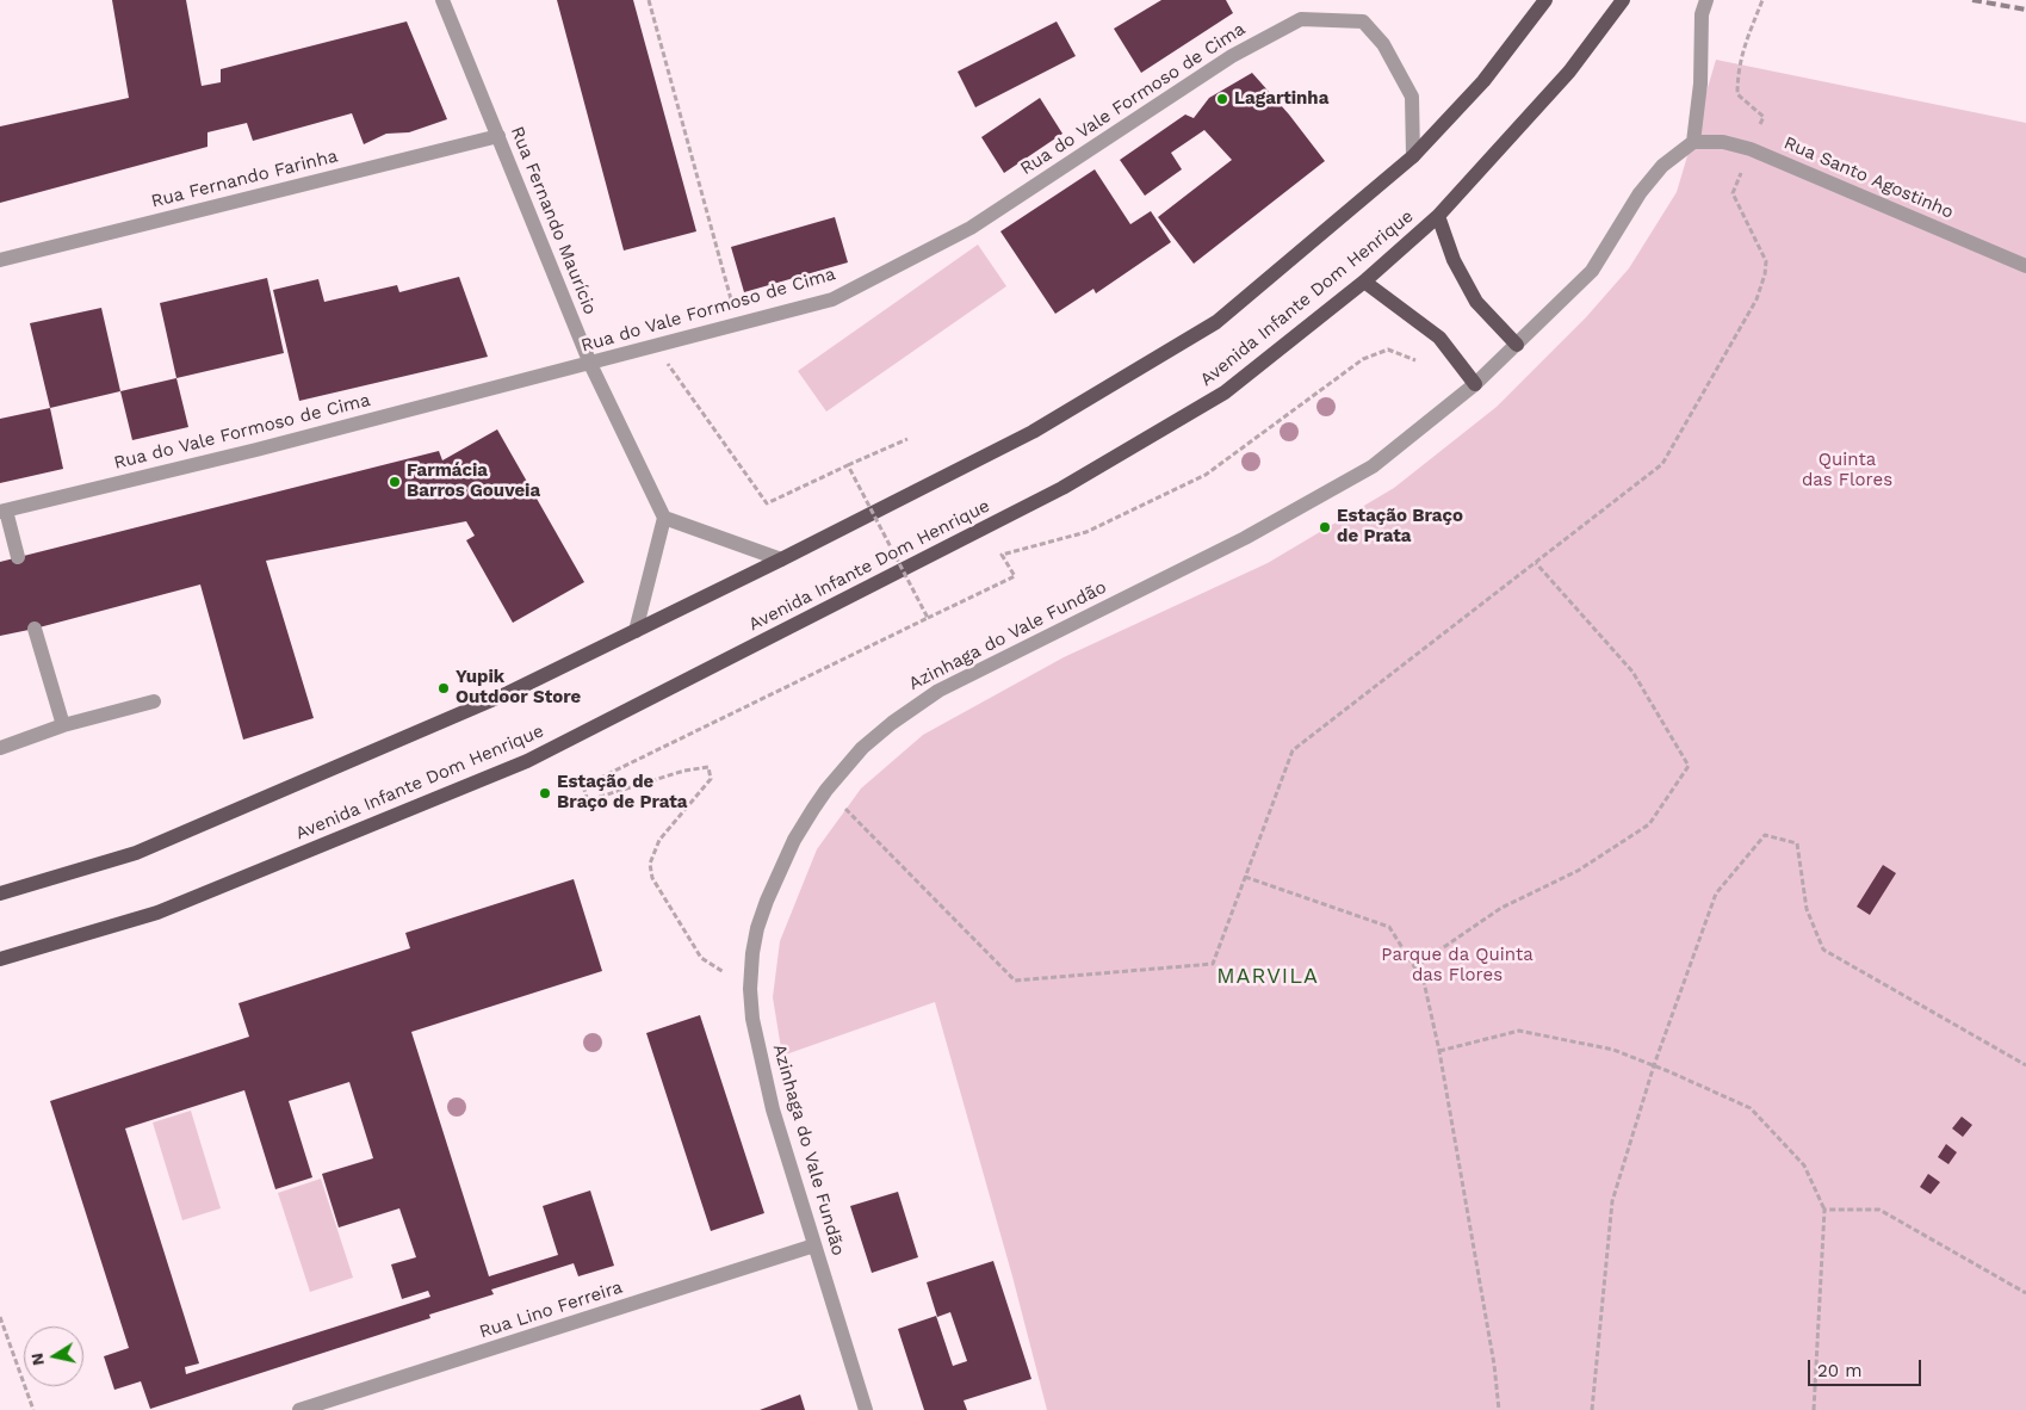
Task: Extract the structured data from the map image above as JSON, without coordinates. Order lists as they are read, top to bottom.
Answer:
{
  "streets": {
    "main road": ["Avenida Infante Dom Henrique"],
    "street": [
      "Rua do Vale Formoso de Cima",
      "Rua Santo Agostinho",
      "Rua Fernando Farinha",
      "Rua Fernando Maurício",
      "Azinhaga do Vale Fundão",
      "Rua Lino Ferreira"
    ]
  },
  "crossings": [
    ["Rua do Vale Formoso de Cima", "Rua Fernando Maurício"],
    ["Rua Fernando Farinha", "Rua Fernando Maurício"],
    ["Azinhaga do Vale Fundão", "Rua Lino Ferreira"]
  ],
  "districts": ["MARVILA"],
  "parks": ["Quinta das Flores", "Parque da Quinta das Flores"],
  "places": [
    "Lagartinha",
    "Farmácia Barros Gouveia",
    "Estação Braço de Prata",
    "Yupik Outdoor Store",
    "Estação de Braço de Prata"
  ],
  "scale_bar": "20 m",
  "north": "left"
}
